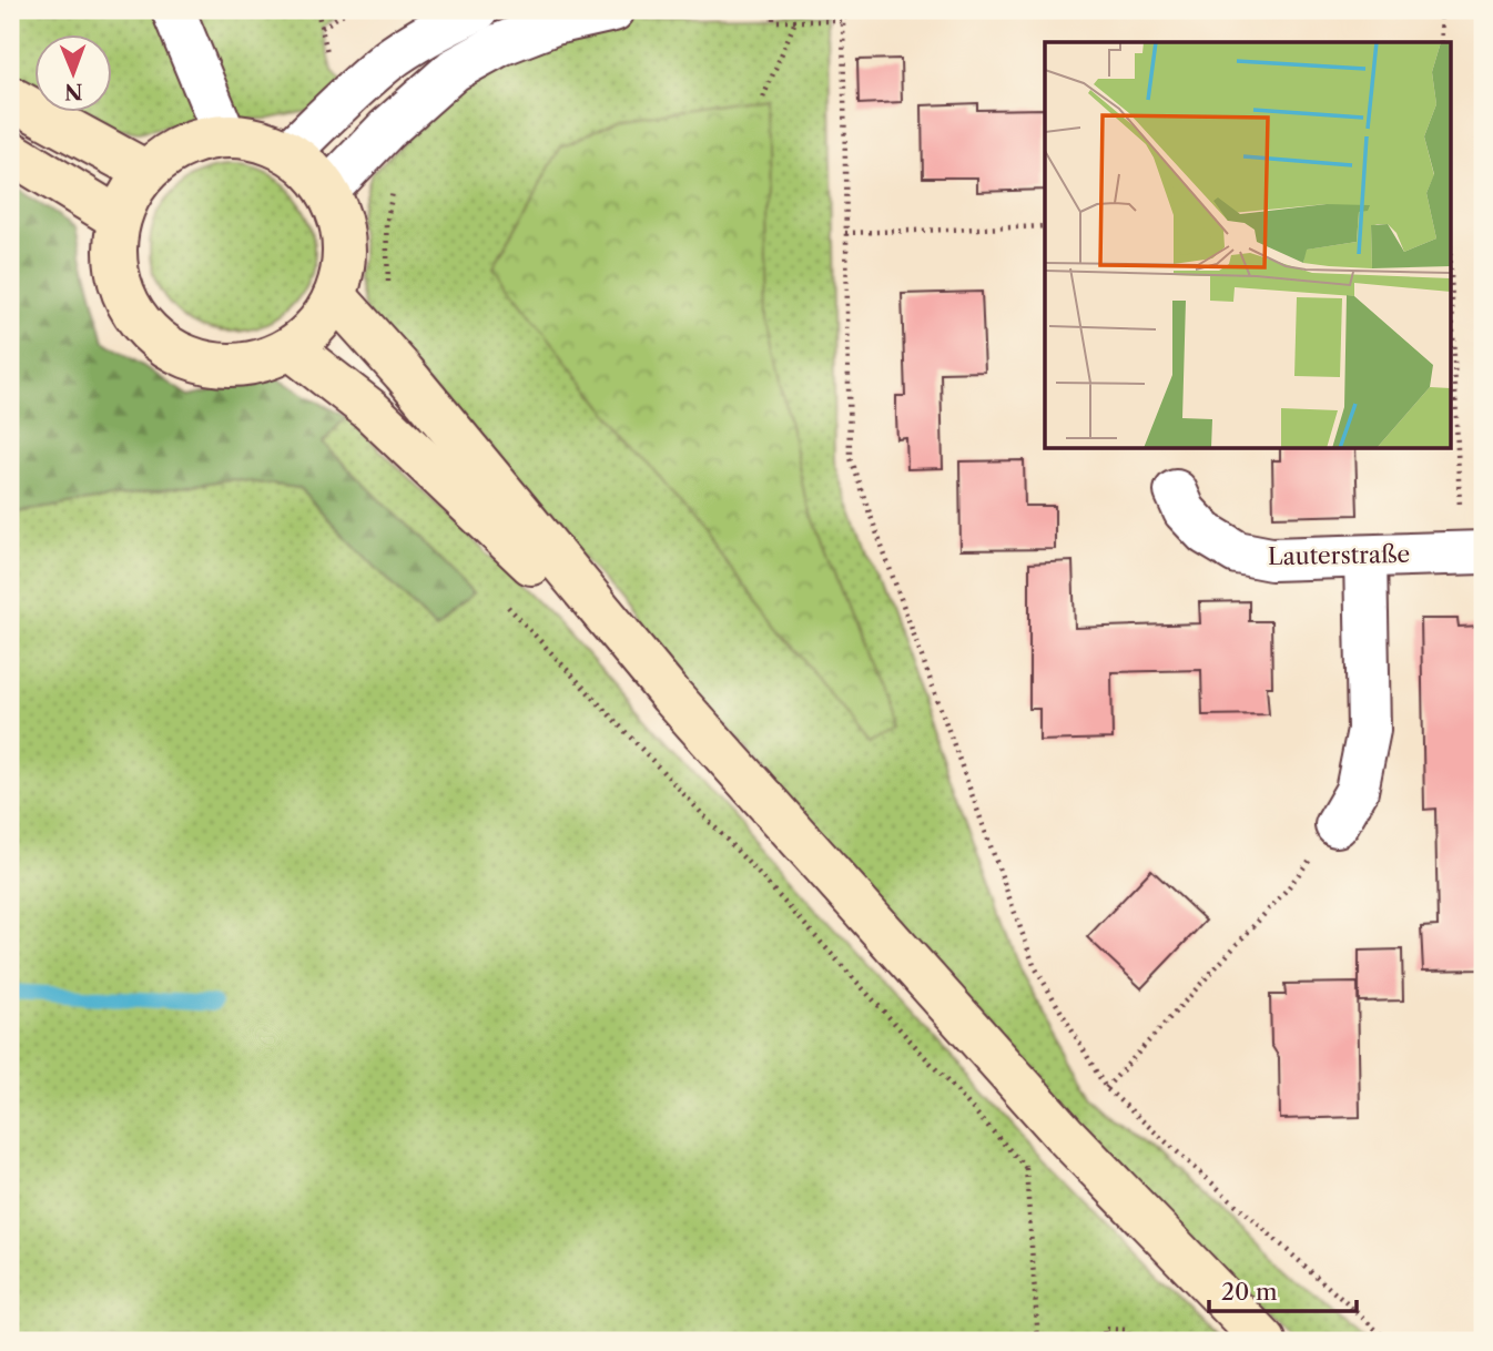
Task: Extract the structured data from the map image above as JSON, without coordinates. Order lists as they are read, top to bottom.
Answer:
{
  "streets": {
    "street": ["Lauterstraße"]
  },
  "scale_bar": "20 m",
  "north": "bottom"
}
